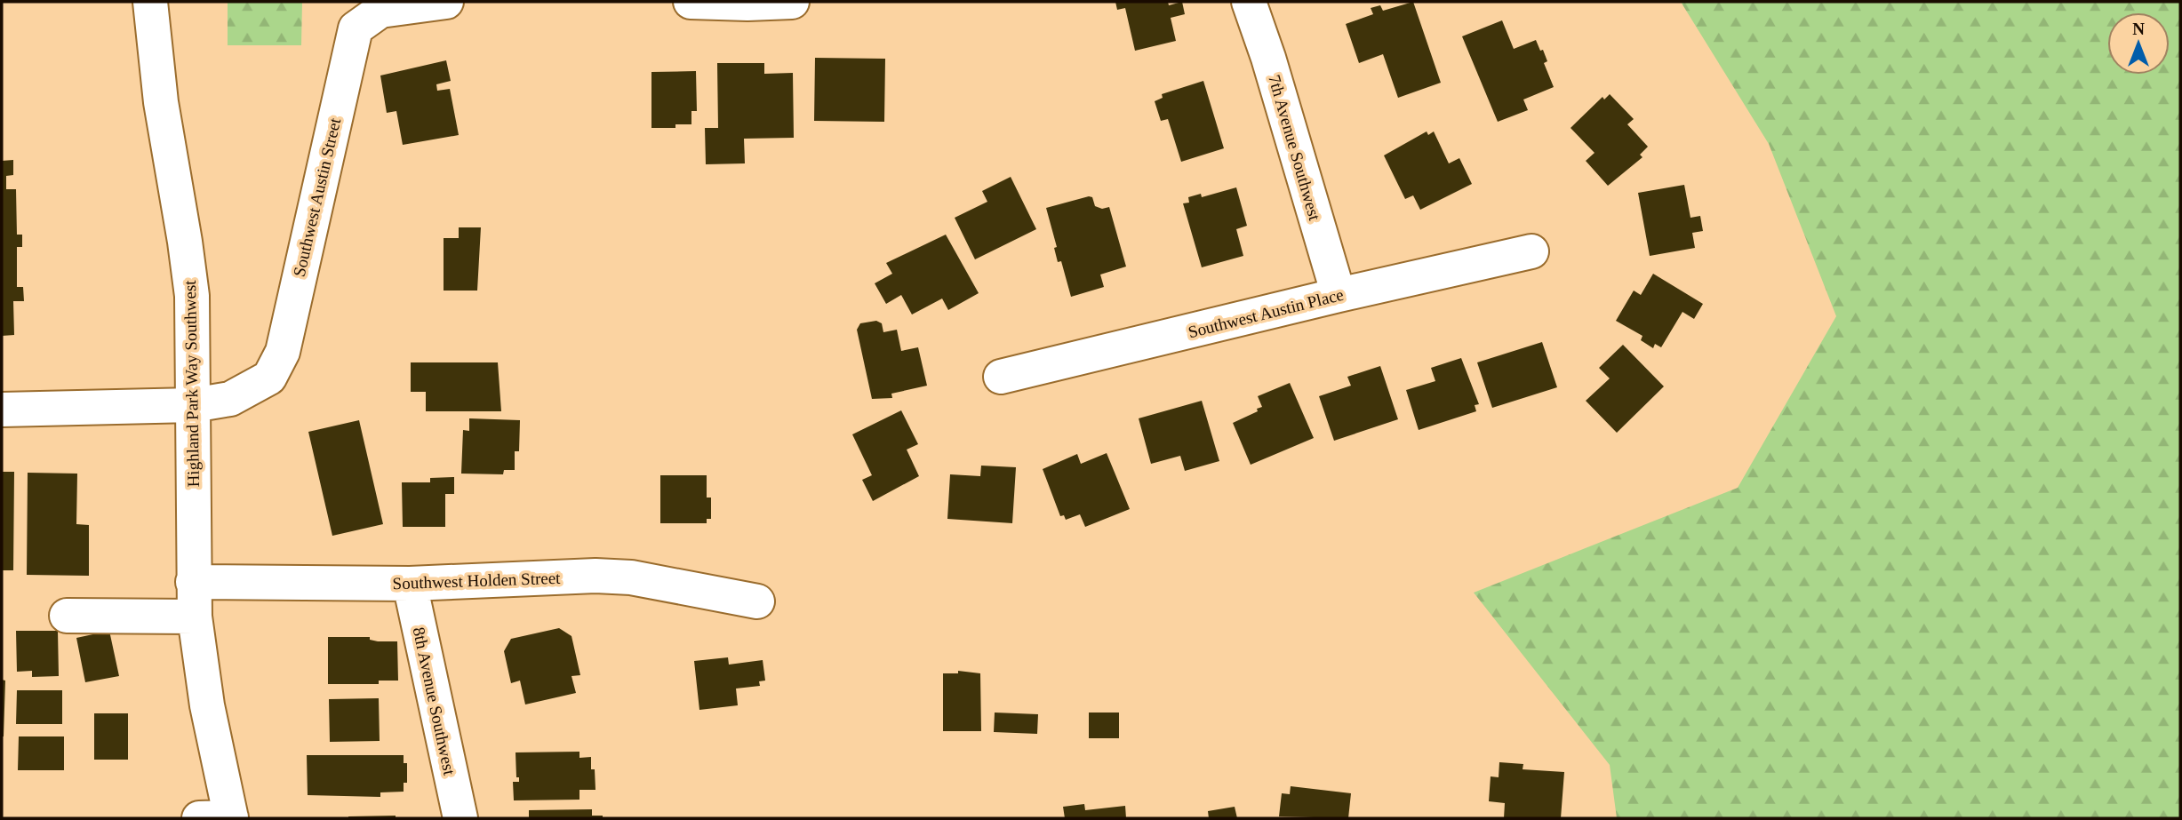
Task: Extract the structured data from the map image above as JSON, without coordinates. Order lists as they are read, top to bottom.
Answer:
{
  "streets": {
    "street": [
      "7th Avenue Southwest",
      "Southwest Austin Street",
      "Southwest Austin Place",
      "Highland Park Way Southwest",
      "Southwest Holden Street",
      "8th Avenue Southwest"
    ]
  },
  "crossings": [
    ["7th Avenue Southwest", "Southwest Austin Place"],
    ["Southwest Austin Street", "Highland Park Way Southwest"],
    ["Highland Park Way Southwest", "Southwest Holden Street"],
    ["Southwest Holden Street", "8th Avenue Southwest"]
  ],
  "north": "top"
}
